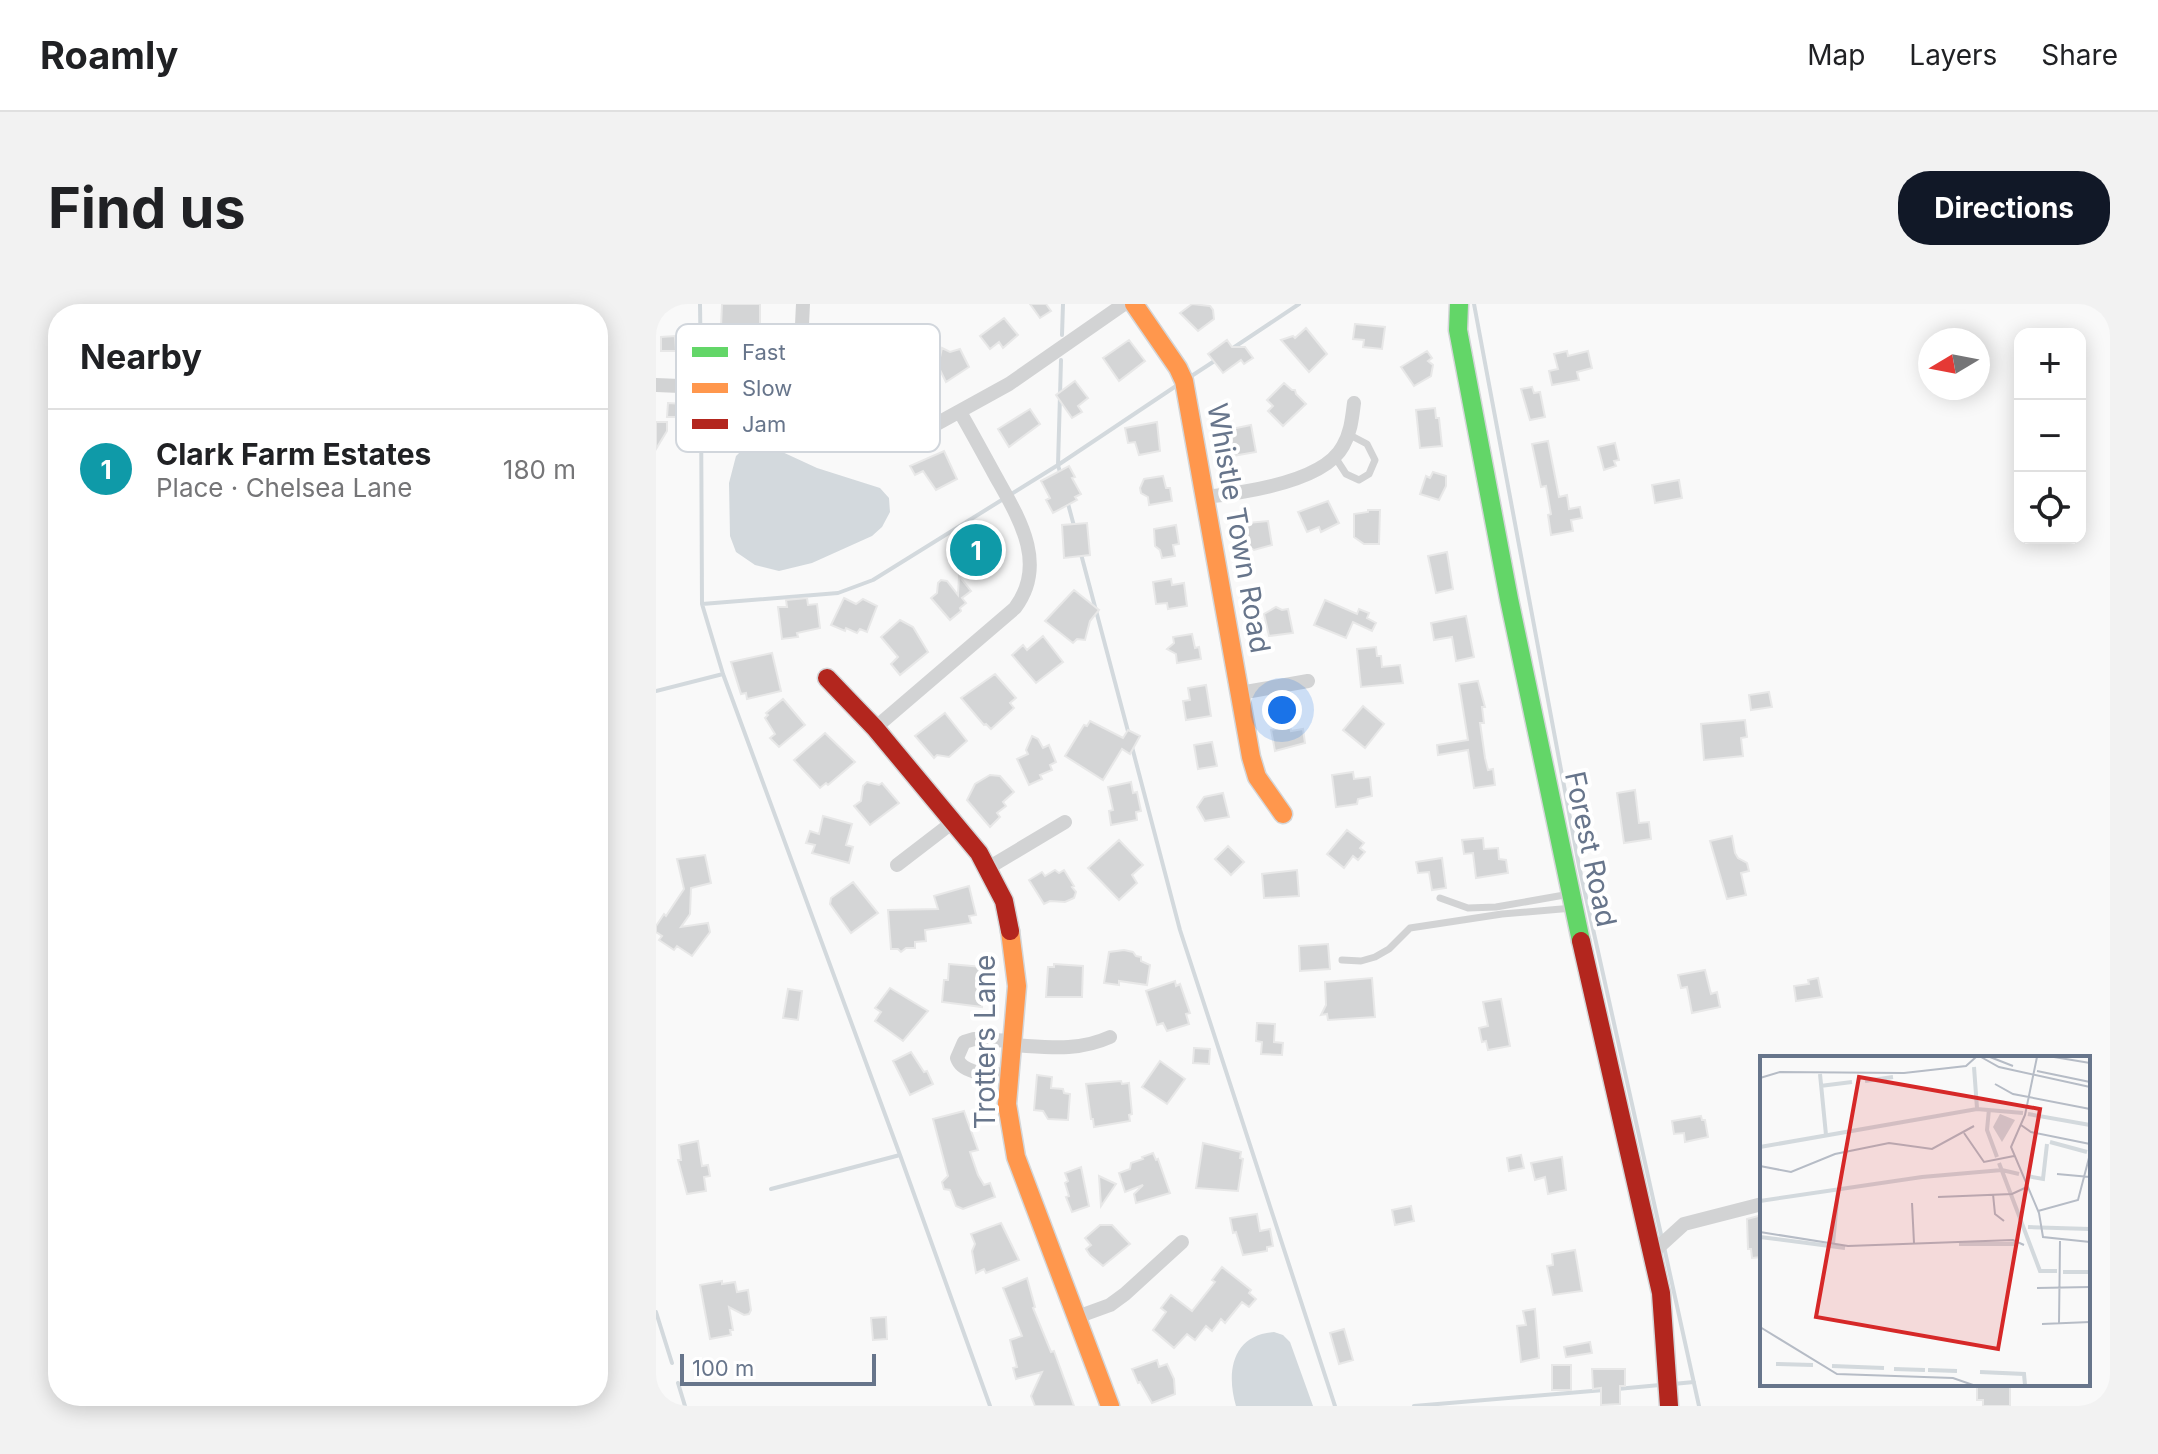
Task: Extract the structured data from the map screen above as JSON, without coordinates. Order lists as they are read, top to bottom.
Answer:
{
  "streets": {
    "street": ["Whistle Town Road", "Forest Road", "Trotters Lane"]
  },
  "legend": ["Fast", "Slow", "Jam"],
  "scale_bar": "100 m",
  "north": "left",
  "page": {
    "header": "Roamly",
    "nav": ["Map", "Layers", "Share"],
    "buttons": "Directions",
    "title": "Find us",
    "heading": "Nearby",
    "map_buttons": ["+", "−"],
    "list": [
      {
        "mark": "1",
        "name": "Clark Farm Estates",
        "note": "Place · Chelsea Lane",
        "value": "180 m"
      }
    ],
    "pins": "1",
    "scale": "100 m"
  }
}
